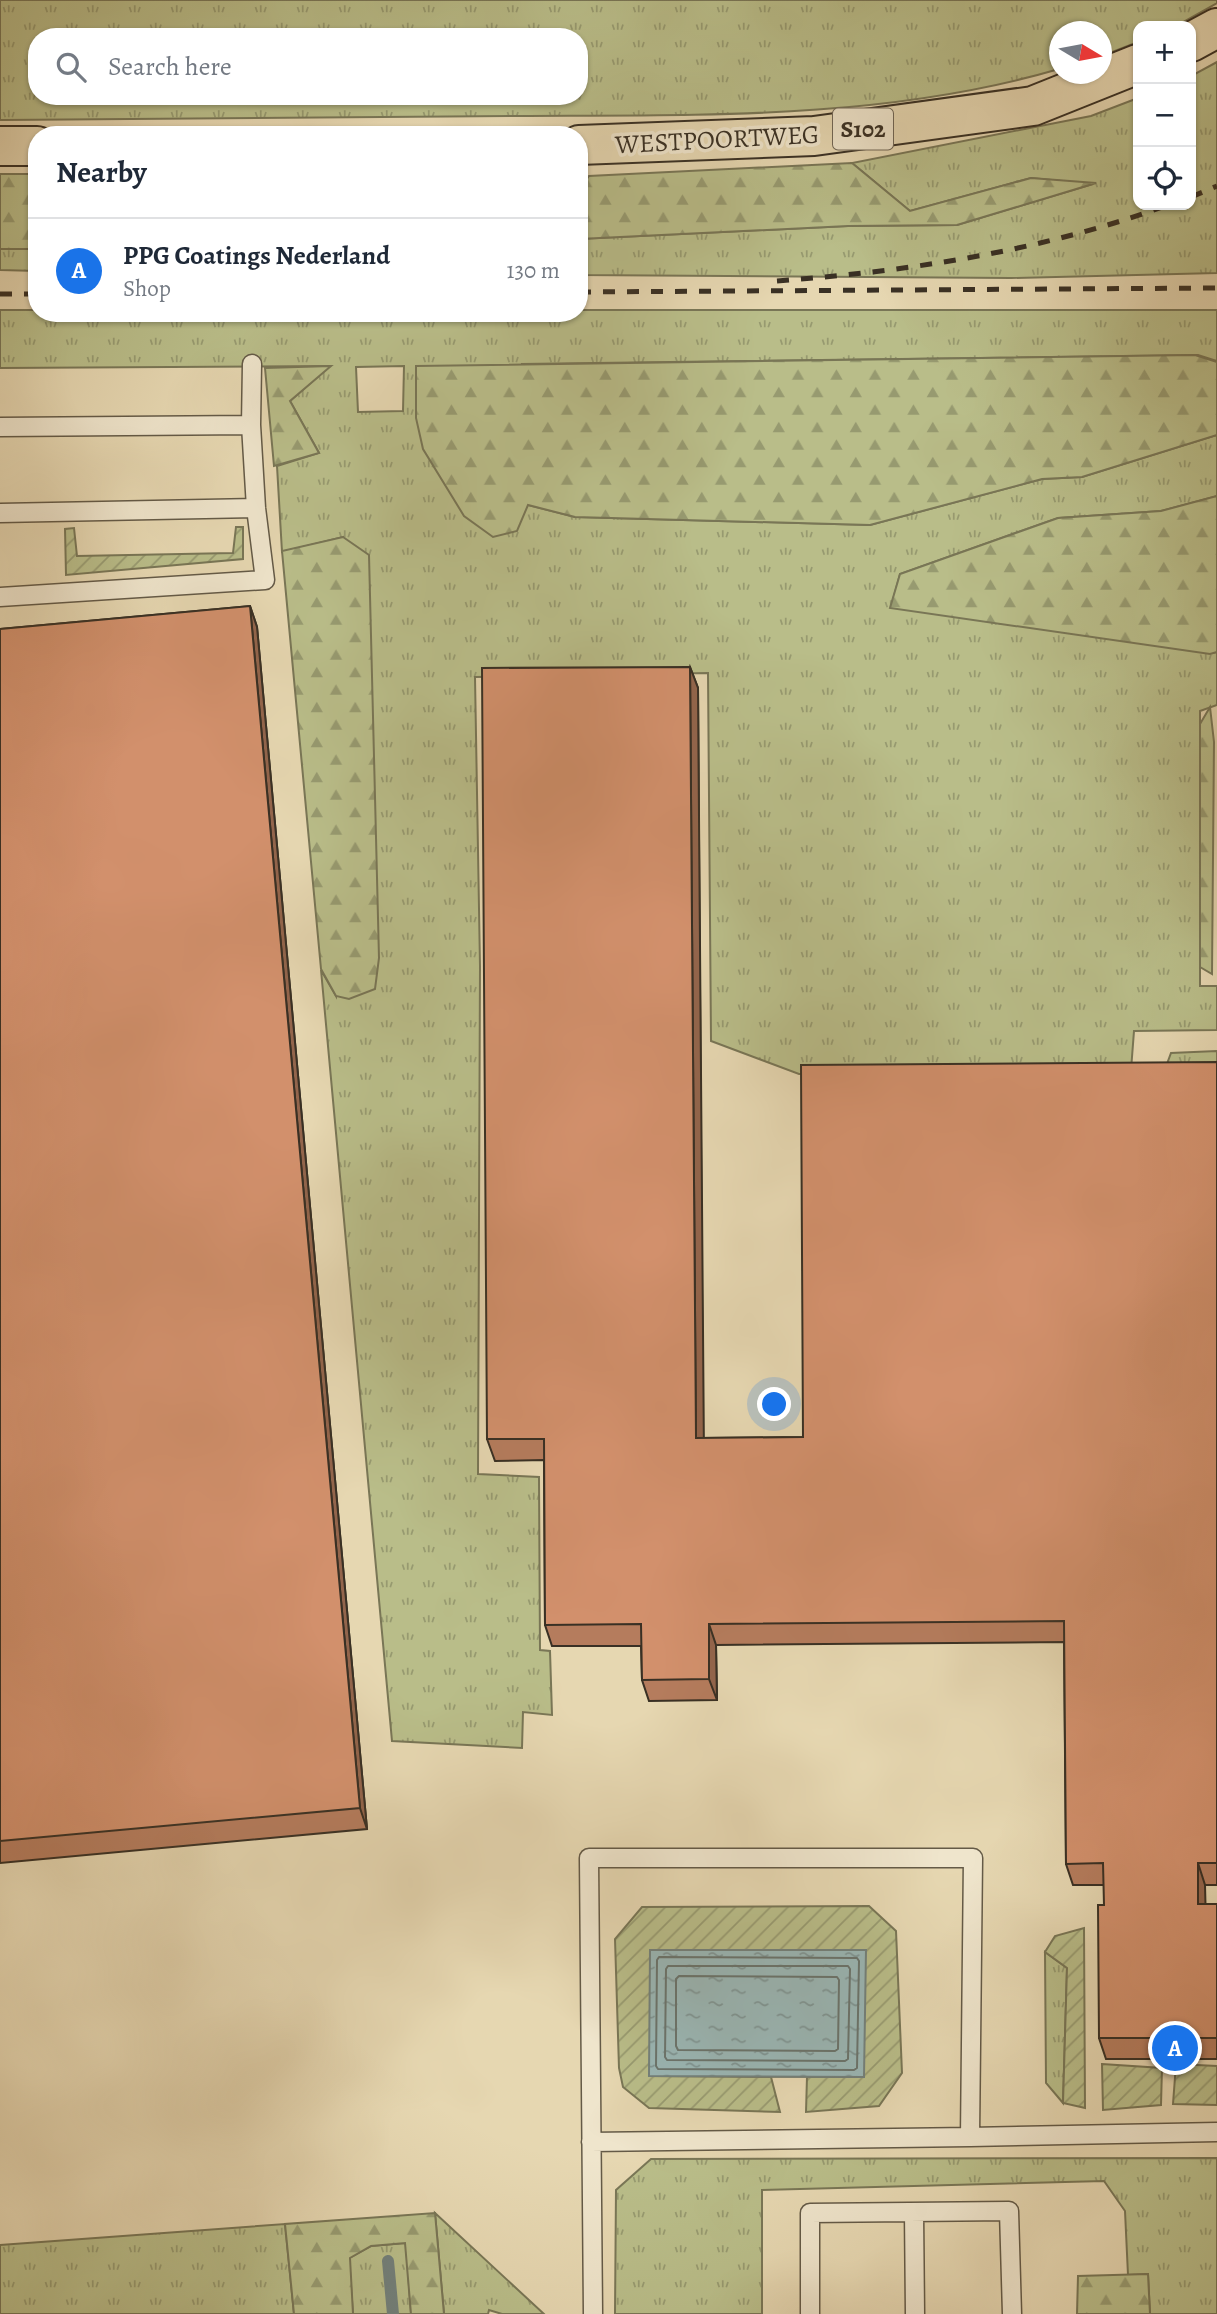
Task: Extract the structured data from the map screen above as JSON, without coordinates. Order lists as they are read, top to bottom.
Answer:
{
  "streets": {
    "main road": ["S102", "WESTPOORTWEG"]
  },
  "north": "right",
  "page": {
    "map_buttons": ["+", "−"],
    "search": "Search here",
    "heading": "Nearby",
    "list": [
      {
        "mark": "A",
        "name": "PPG Coatings Nederland",
        "note": "Shop",
        "value": "130 m"
      }
    ],
    "pins": "A"
  }
}
